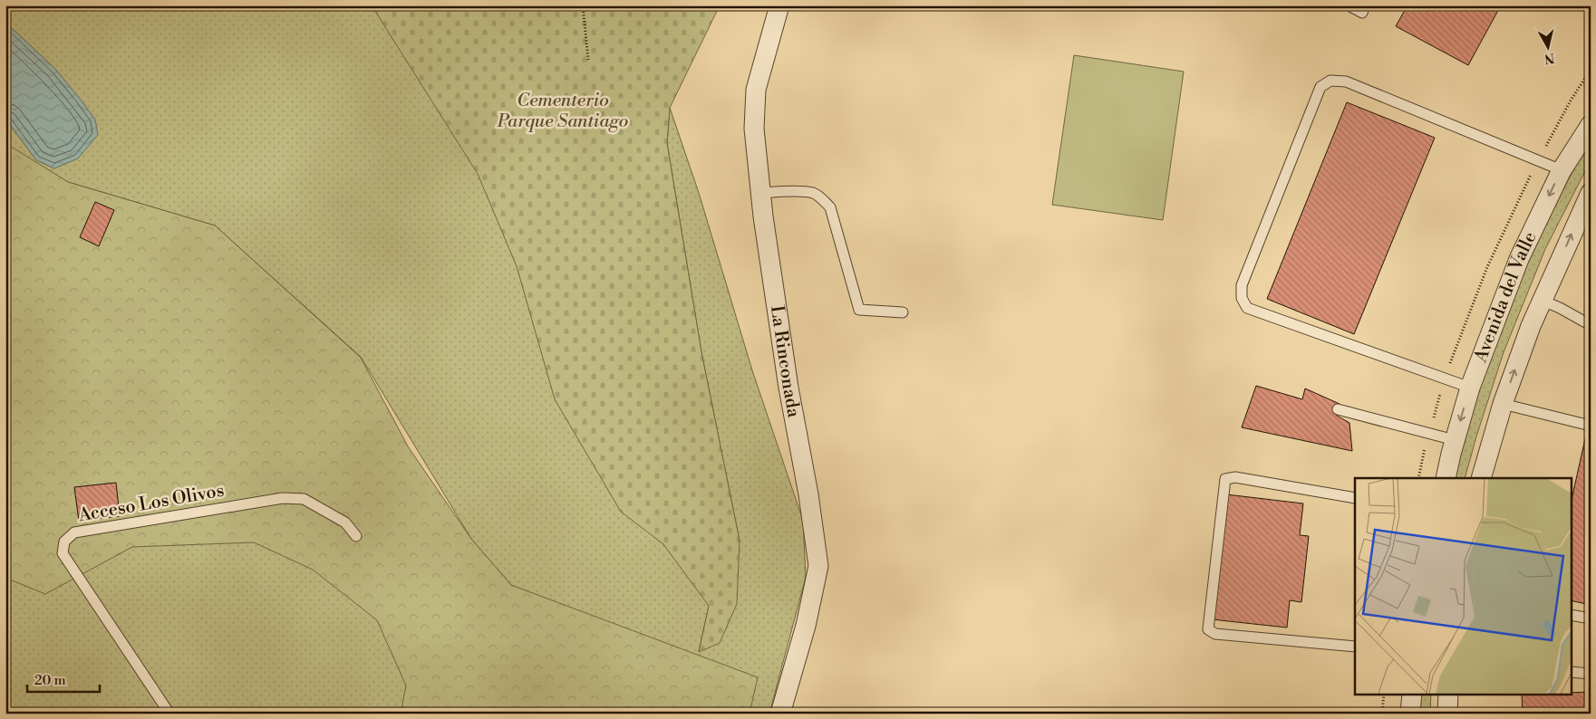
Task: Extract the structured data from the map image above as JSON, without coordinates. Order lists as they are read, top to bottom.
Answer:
{
  "streets": {
    "street": ["Avenida del Valle", "La Rinconada"],
    "lane": ["Acceso Los Olivos"]
  },
  "parks": ["Cementerio Parque Santiago"],
  "scale_bar": "20 m",
  "north": "bottom"
}
